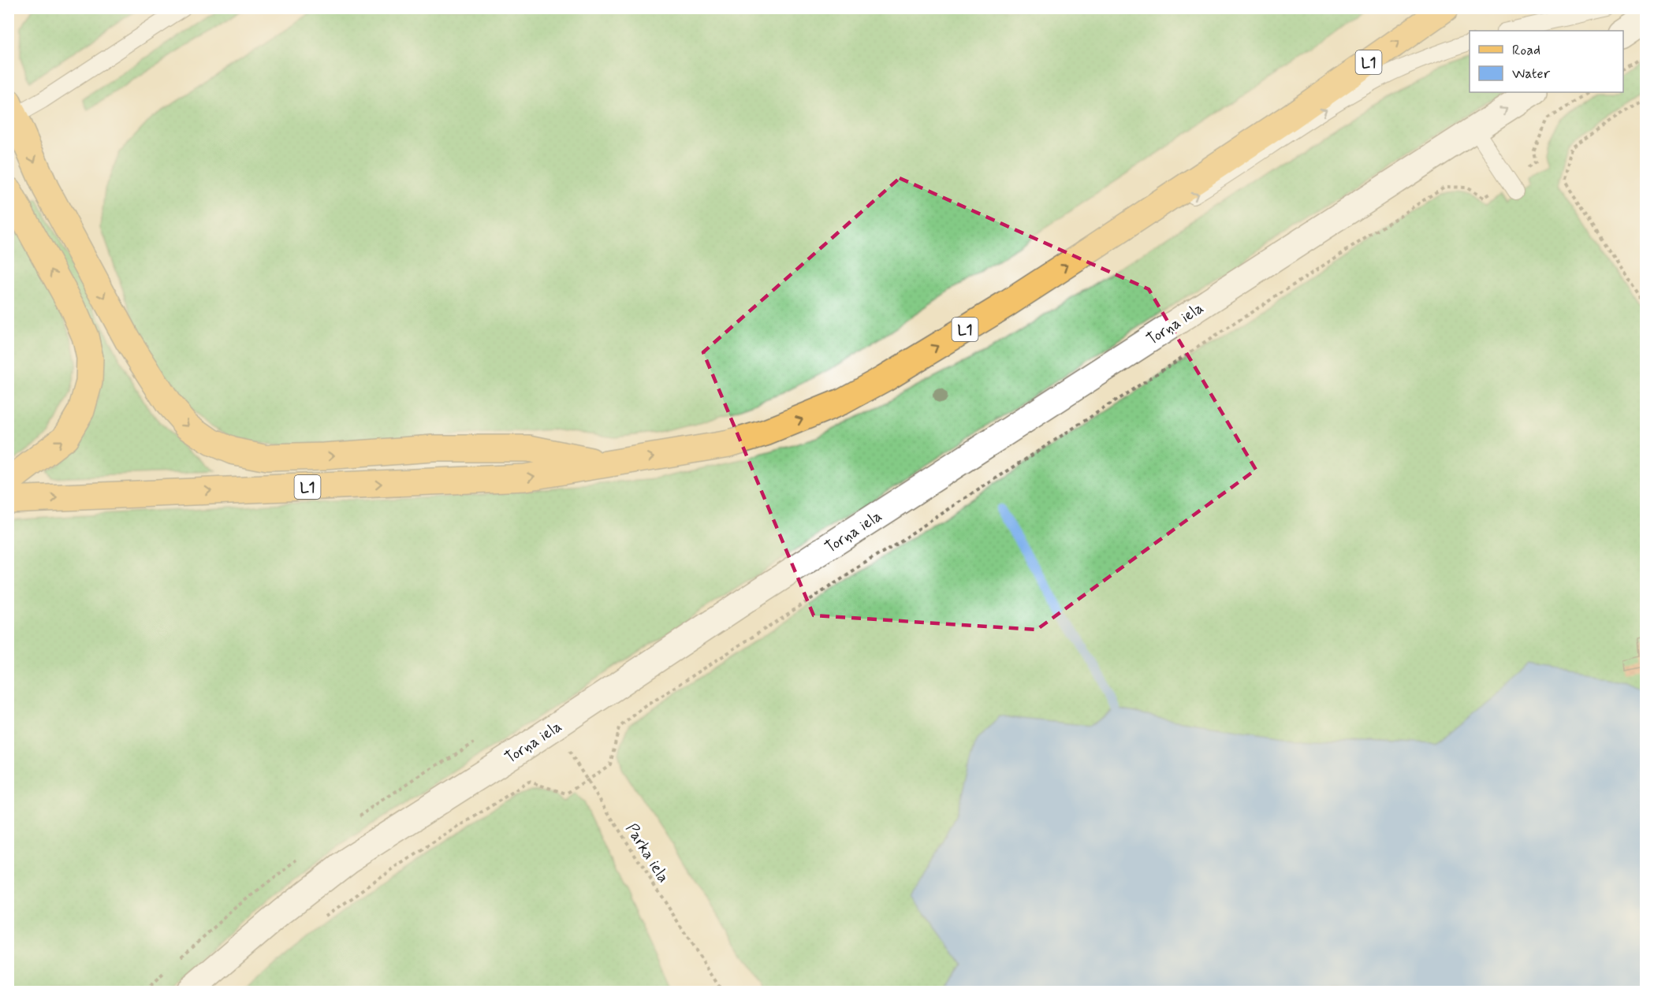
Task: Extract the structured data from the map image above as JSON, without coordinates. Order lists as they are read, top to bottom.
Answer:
{
  "streets": {
    "main road": ["L1"],
    "street": ["Torņa iela"],
    "path": ["Parka iela"]
  },
  "crossings": [
    ["Torņa iela", "Parka iela"]
  ],
  "legend": ["Road", "Water"]
}
